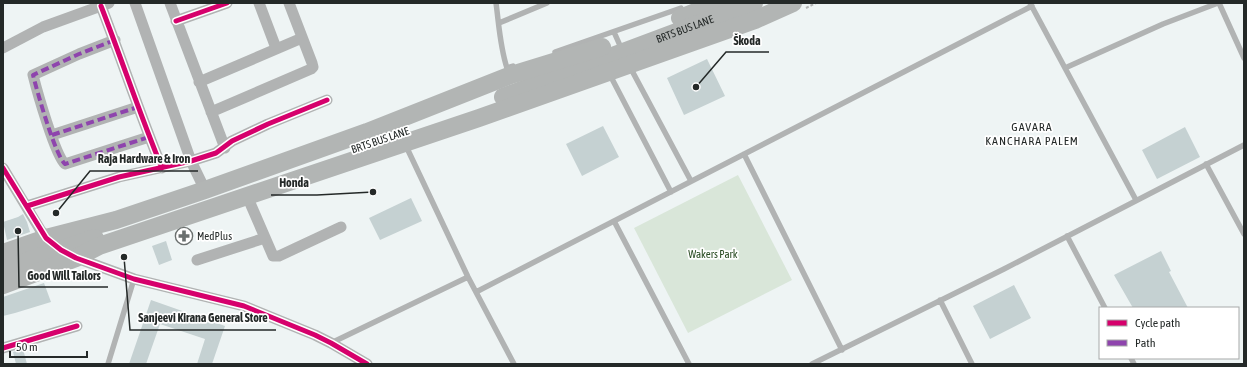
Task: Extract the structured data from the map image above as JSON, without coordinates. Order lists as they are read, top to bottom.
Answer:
{
  "streets": {
    "main road": ["BRTS BUS LANE"]
  },
  "districts": ["GAVARA KANCHARA PALEM"],
  "parks": ["Wakers Park"],
  "places": {
    "other": [
      "Škoda",
      "Honda",
      "Raja Hardware & Iron",
      "Good Will Tailors",
      "Sanjeevi Kirana General Store"
    ],
    "pharmacy": ["MedPlus"]
  },
  "legend": ["Cycle path", "Path"],
  "scale_bar": "50 m"
}
